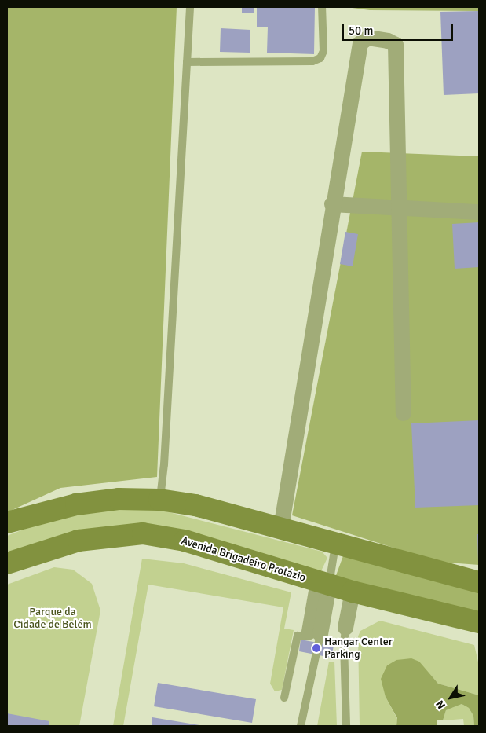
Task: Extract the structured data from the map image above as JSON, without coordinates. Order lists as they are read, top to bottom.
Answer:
{
  "streets": {
    "main road": ["Avenida Brigadeiro Protázio"]
  },
  "parks": ["Parque da Cidade de Belém"],
  "places": ["Hangar Center Parking"],
  "scale_bar": "50 m",
  "north": "bottom left"
}
